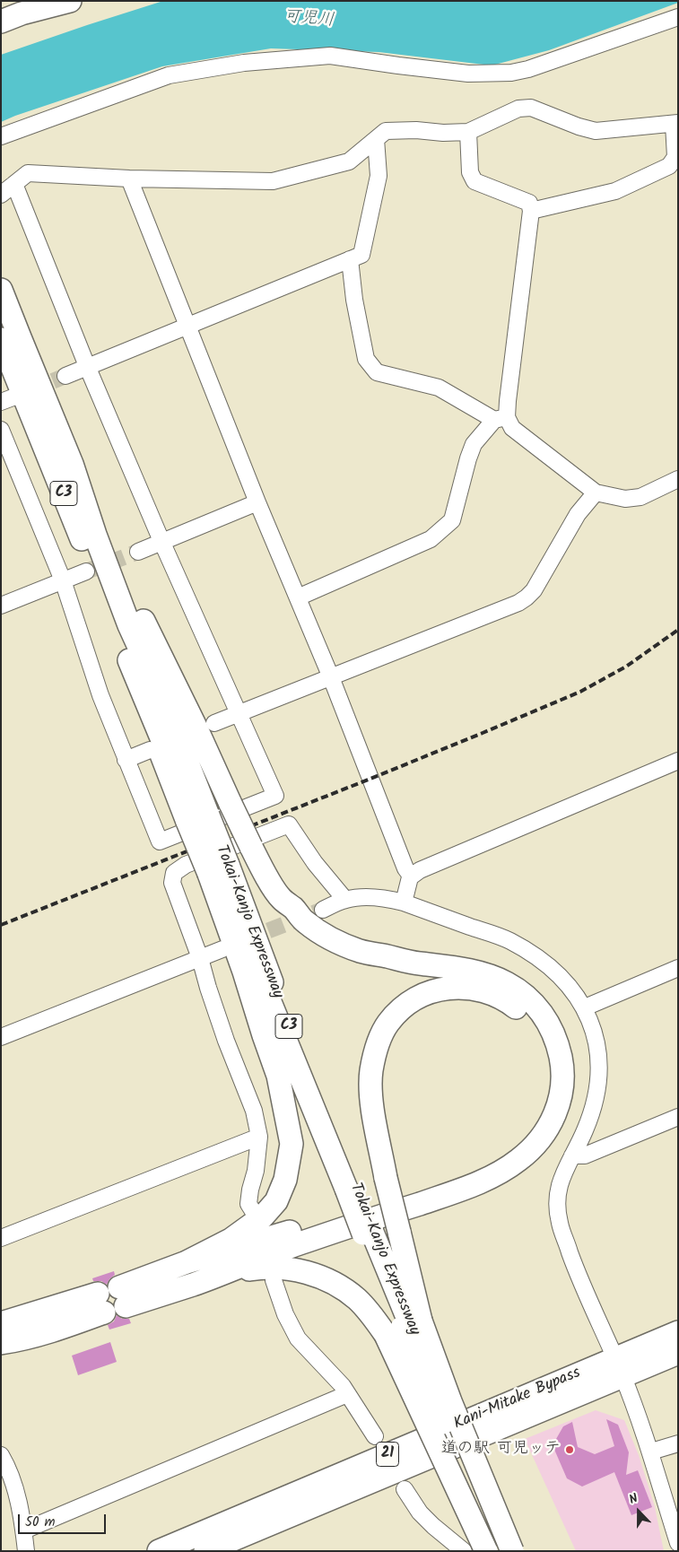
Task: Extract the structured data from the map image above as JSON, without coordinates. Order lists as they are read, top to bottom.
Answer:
{
  "streets": {
    "highway": [
      "C3",
      "Tokai-Kanjo Expressway",
      "Kani-Mitake Bypass",
      "21"
    ]
  },
  "water": ["可児川"],
  "places": ["道の駅 可児ッテ"],
  "scale_bar": "50 m",
  "north": "top"
}
